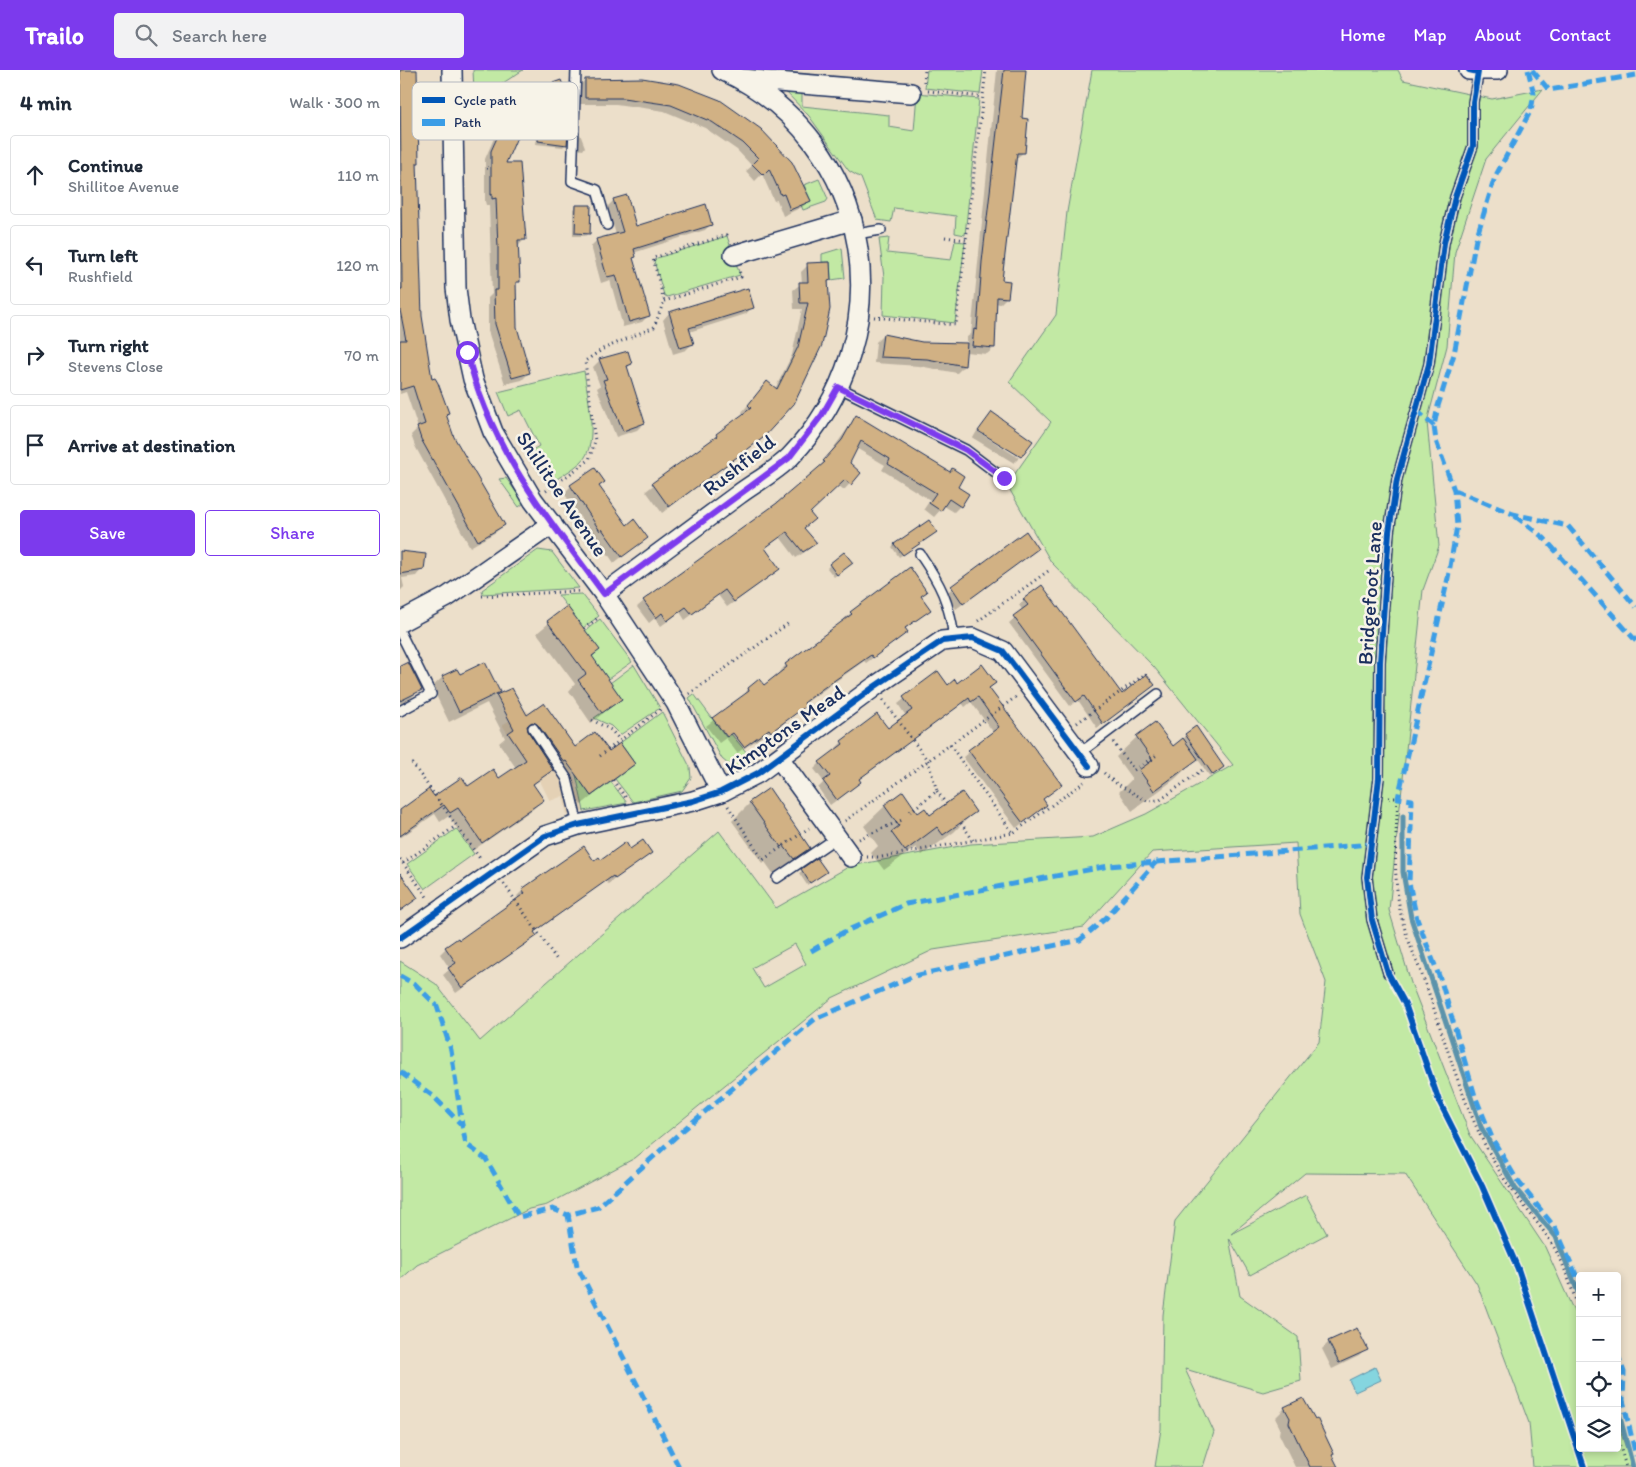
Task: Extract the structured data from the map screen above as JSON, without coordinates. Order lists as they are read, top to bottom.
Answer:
{
  "streets": {
    "street": ["Rushfield", "Shillitoe Avenue", "Kimptons Mead"],
    "lane": ["Bridgefoot Lane"]
  },
  "crossings": [
    ["Rushfield", "Shillitoe Avenue"],
    ["Shillitoe Avenue", "Kimptons Mead"]
  ],
  "legend": ["Cycle path", "Path"],
  "page": {
    "header": "Trailo",
    "search": "Search here",
    "nav": [
      "Home",
      "Map",
      "About",
      "Contact"
    ],
    "heading": ["4 min", "Walk · 300 m"],
    "list": [
      ["Continue", "Shillitoe Avenue", "110 m"],
      ["Turn left", "Rushfield", "120 m"],
      ["Turn right", "Stevens Close", "70 m"],
      "Arrive at destination"
    ],
    "buttons": ["Save", "Share"],
    "map_buttons": ["+", "−"]
  }
}
